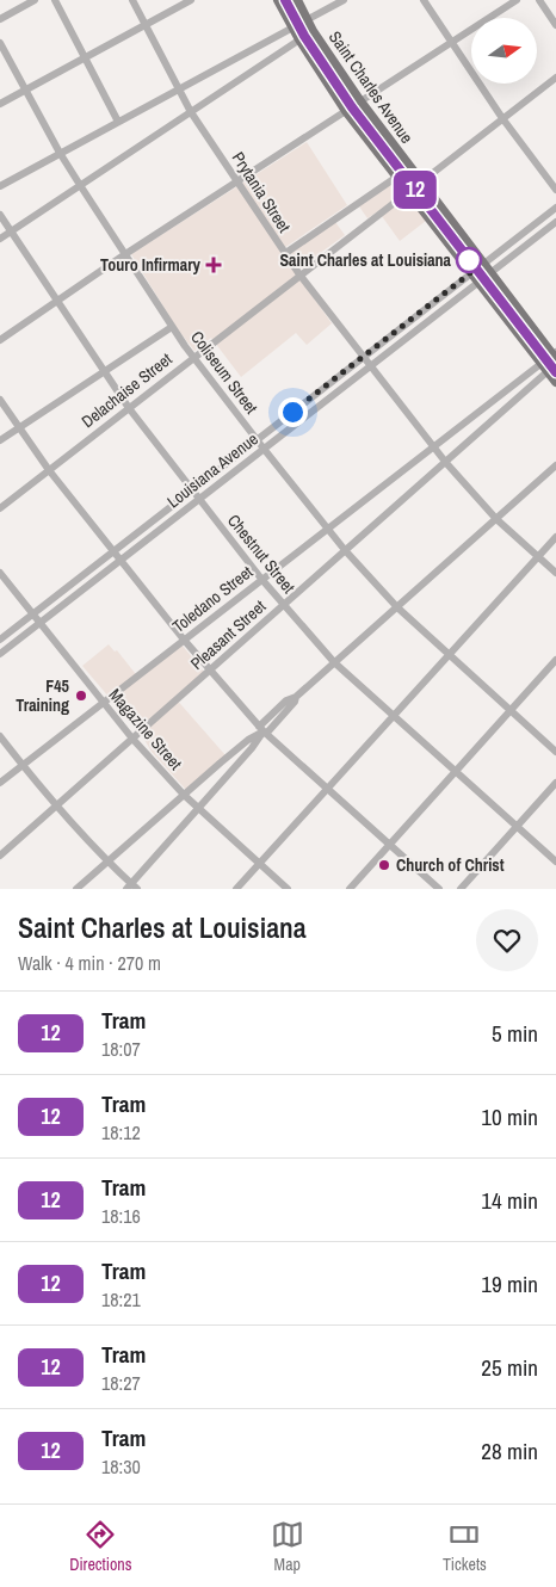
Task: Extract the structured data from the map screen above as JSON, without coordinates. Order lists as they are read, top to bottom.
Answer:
{
  "streets": {
    "main road": ["Saint Charles Avenue"],
    "street": [
      "Prytania Street",
      "Coliseum Street",
      "Delachaise Street",
      "Louisiana Avenue",
      "Chestnut Street",
      "Toledano Street",
      "Pleasant Street",
      "Magazine Street"
    ]
  },
  "crossings": [
    ["Saint Charles Avenue", "Delachaise Street"],
    ["Saint Charles Avenue", "Louisiana Avenue"],
    ["Saint Charles Avenue", "Toledano Street"],
    ["Saint Charles Avenue", "Pleasant Street"],
    ["Prytania Street", "Delachaise Street"],
    ["Prytania Street", "Louisiana Avenue"],
    ["Prytania Street", "Toledano Street"],
    ["Prytania Street", "Pleasant Street"],
    ["Coliseum Street", "Delachaise Street"],
    ["Coliseum Street", "Louisiana Avenue"],
    ["Coliseum Street", "Toledano Street"],
    ["Coliseum Street", "Pleasant Street"],
    ["Delachaise Street", "Chestnut Street"],
    ["Louisiana Avenue", "Chestnut Street"],
    ["Louisiana Avenue", "Magazine Street"],
    ["Chestnut Street", "Toledano Street"],
    ["Chestnut Street", "Pleasant Street"],
    ["Toledano Street", "Pleasant Street"],
    ["Toledano Street", "Magazine Street"],
    ["Pleasant Street", "Magazine Street"]
  ],
  "places": {
    "other": ["Saint Charles at Louisiana", "F45 Training", "Church of Christ"],
    "health": ["Touro Infirmary"]
  },
  "lines": ["tram line 12"],
  "north": "right",
  "page": {
    "on_map": "12",
    "heading": ["Saint Charles at Louisiana", "Walk · 4 min · 270 m"],
    "list": [
      {
        "mark": "12",
        "name": "Tram",
        "note": "18:07",
        "value": "5 min"
      },
      {
        "mark": "12",
        "name": "Tram",
        "note": "18:12",
        "value": "10 min"
      },
      {
        "mark": "12",
        "name": "Tram",
        "note": "18:16",
        "value": "14 min"
      },
      {
        "mark": "12",
        "name": "Tram",
        "note": "18:21",
        "value": "19 min"
      },
      {
        "mark": "12",
        "name": "Tram",
        "note": "18:27",
        "value": "25 min"
      },
      {
        "mark": "12",
        "name": "Tram",
        "note": "18:30",
        "value": "28 min"
      }
    ],
    "tabs": ["Directions", "Map", "Tickets"]
  }
}
